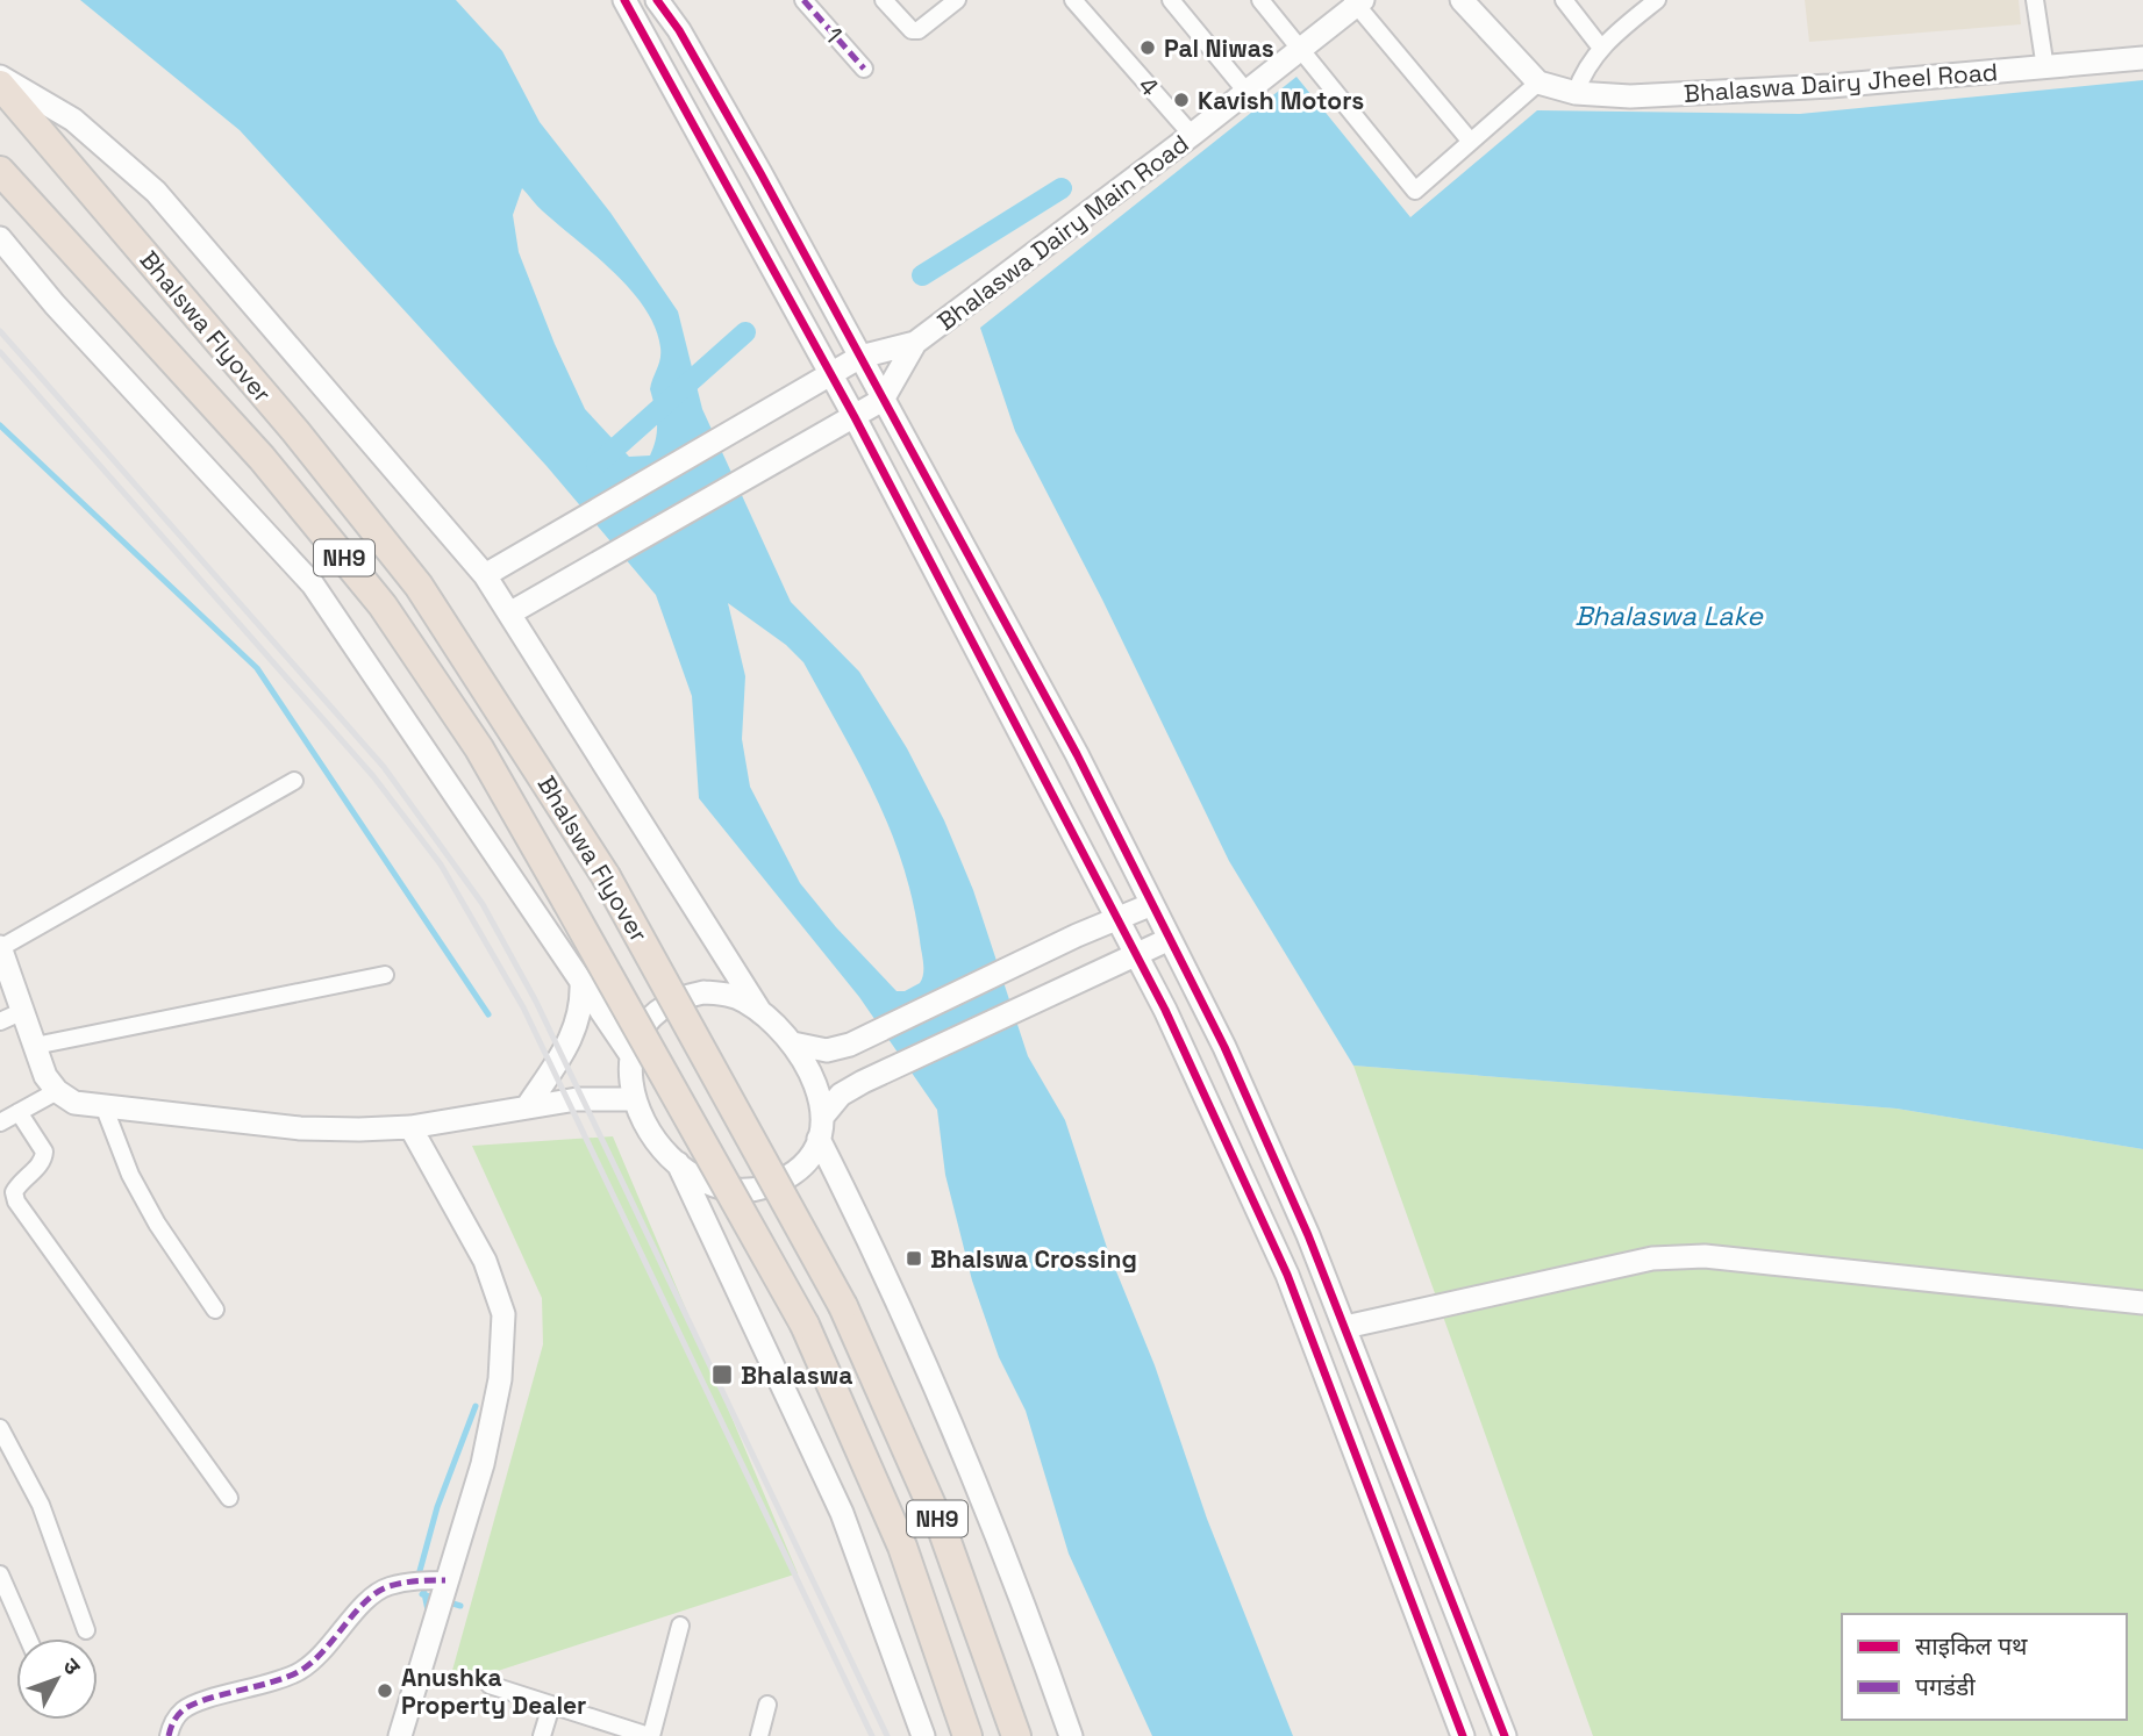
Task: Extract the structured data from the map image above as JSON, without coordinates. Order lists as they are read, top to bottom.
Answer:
{
  "streets": {
    "highway": ["Bhalswa Flyover", "NH9"],
    "street": [
      "1",
      "Bhalaswa Dairy Jheel Road",
      "4",
      "Bhalaswa Dairy Main Road"
    ]
  },
  "crossings": [
    ["4", "Bhalaswa Dairy Main Road"]
  ],
  "water": ["Bhalaswa Lake"],
  "places": {
    "other": ["Pal Niwas", "Kavish Motors", "Anushka Property Dealer"],
    "transit": ["Bhalswa Crossing", "Bhalaswa"]
  },
  "legend": ["साइकिल पथ", "पगडंडी"],
  "north": "top right"
}
